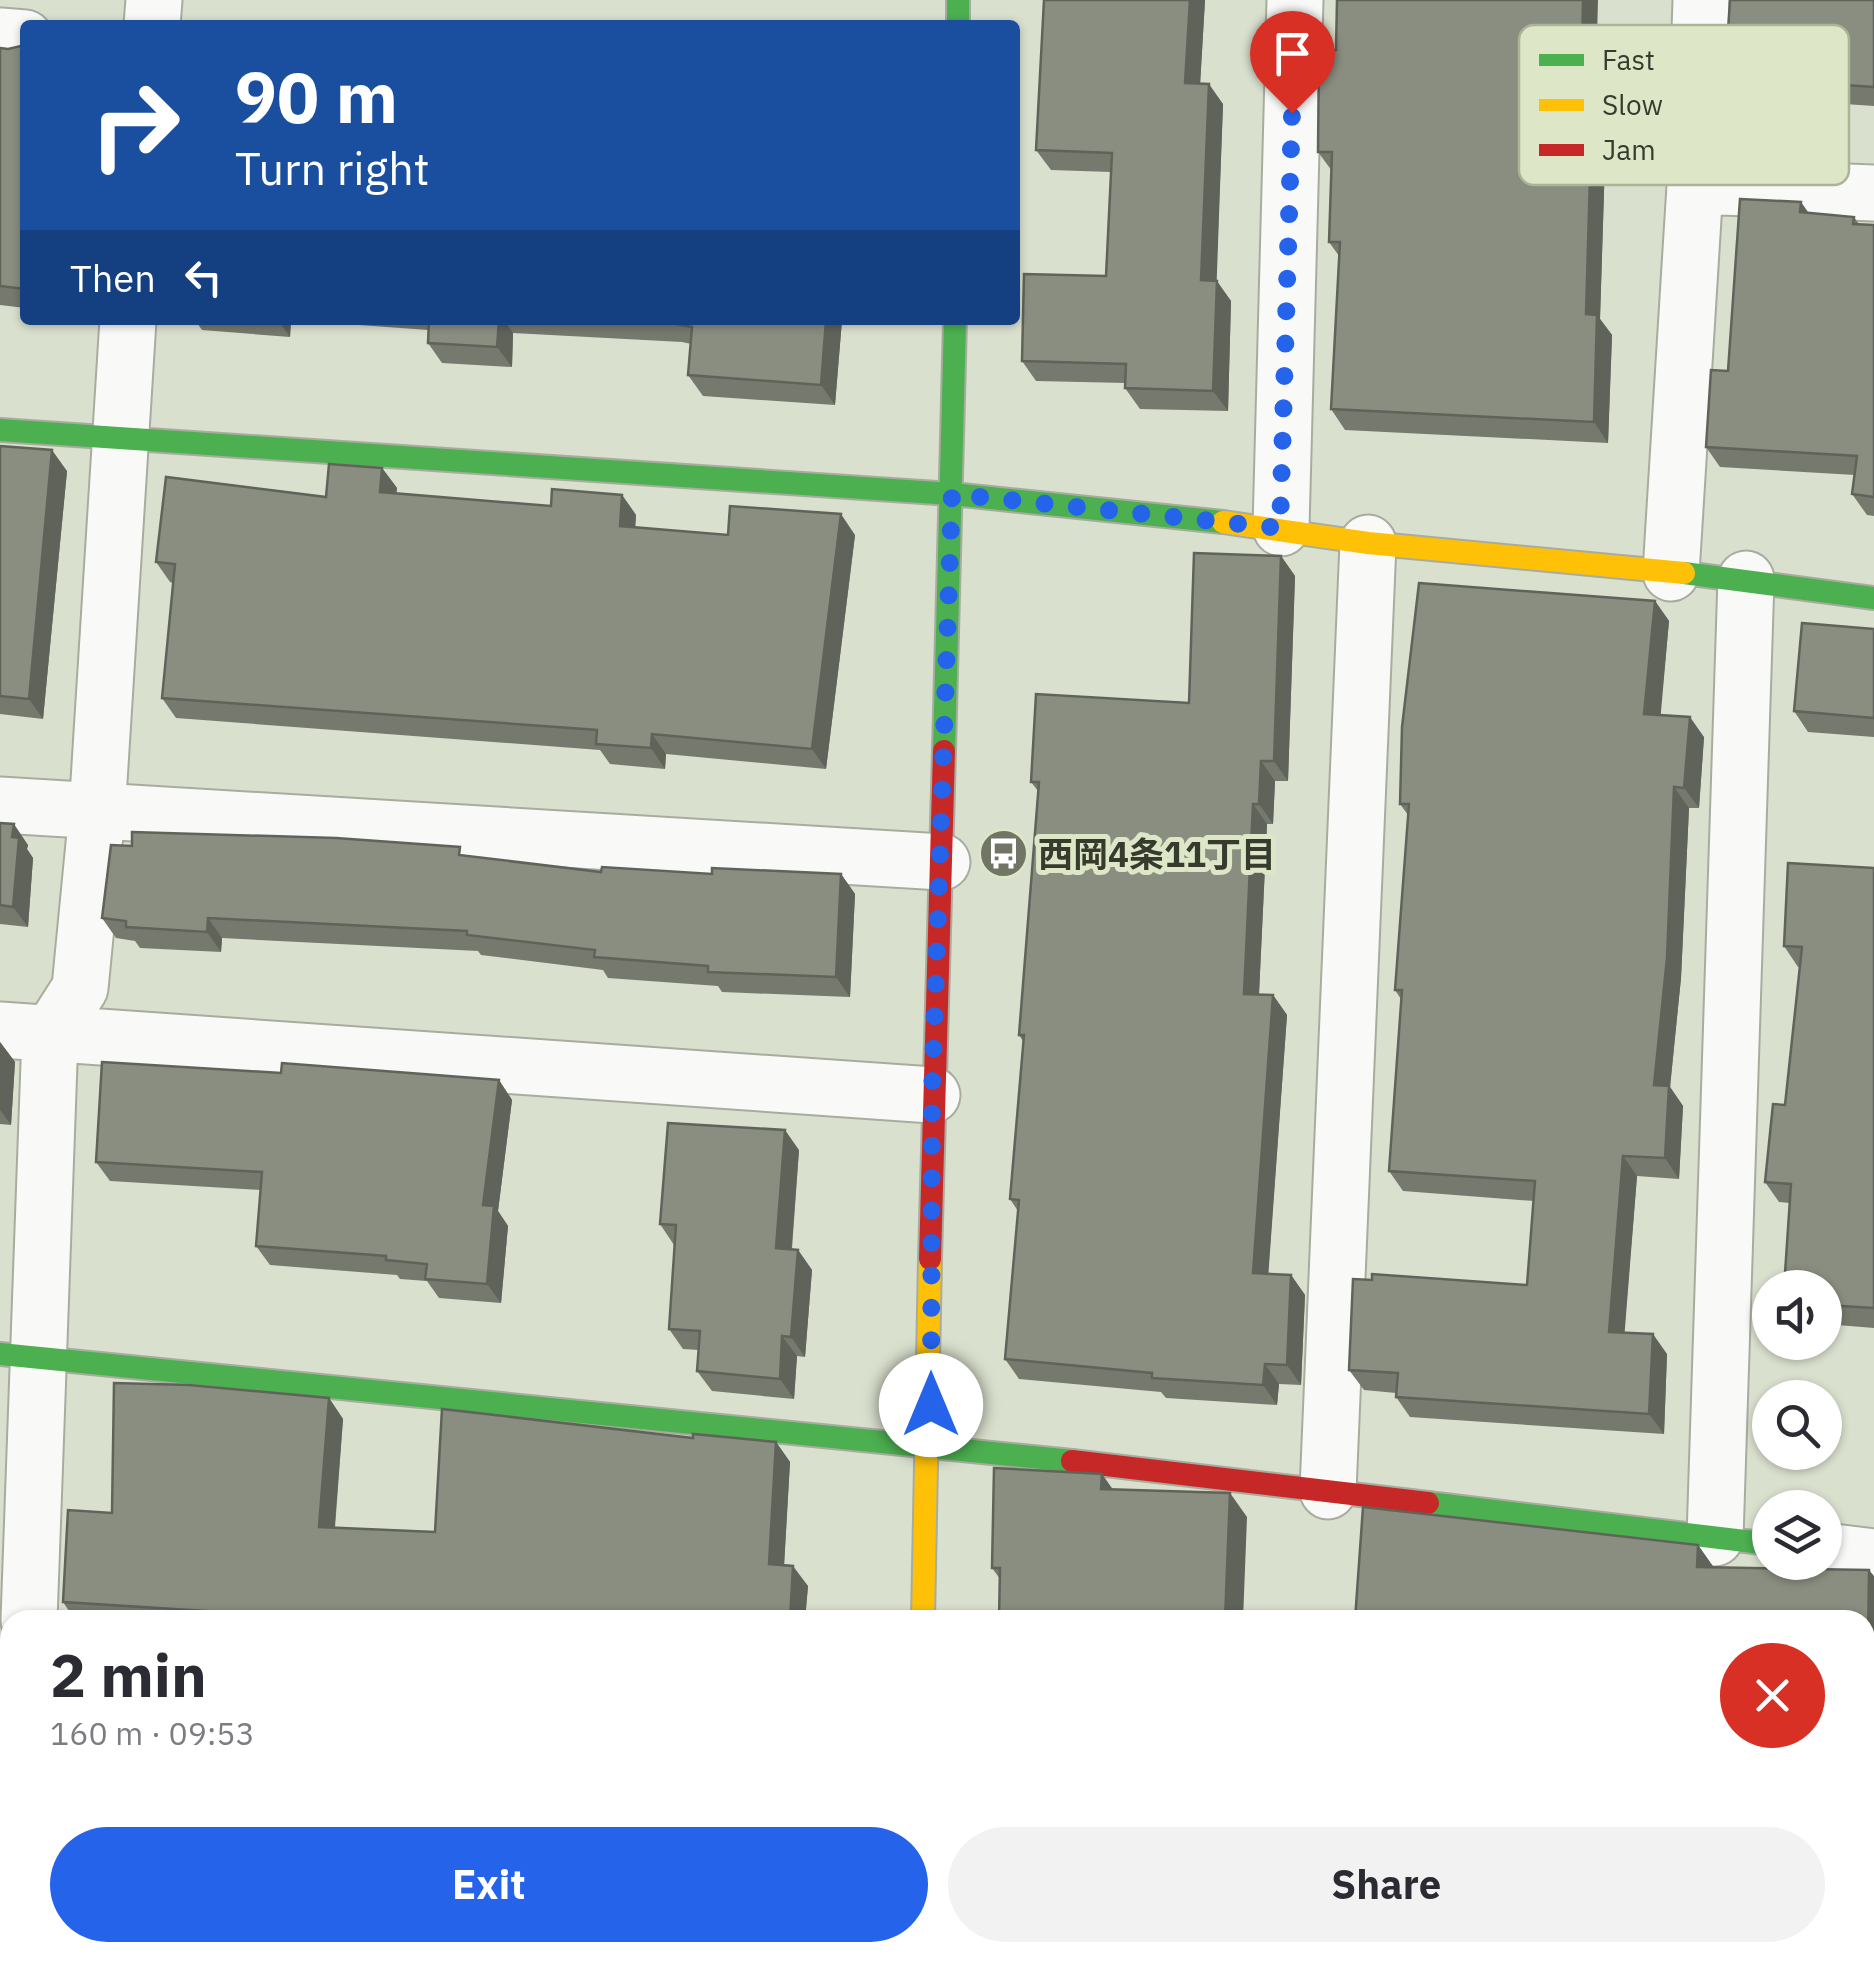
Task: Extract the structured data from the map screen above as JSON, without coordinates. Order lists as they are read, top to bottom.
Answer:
{
  "places": {
    "bus stop": ["西岡4条11丁目"]
  },
  "legend": ["Fast", "Slow", "Jam"],
  "page": {
    "turn": ["90 m", "Turn right"],
    "then": "Then",
    "heading": ["2 min", "160 m · 09:53"],
    "buttons": ["Exit", "Share"]
  }
}
